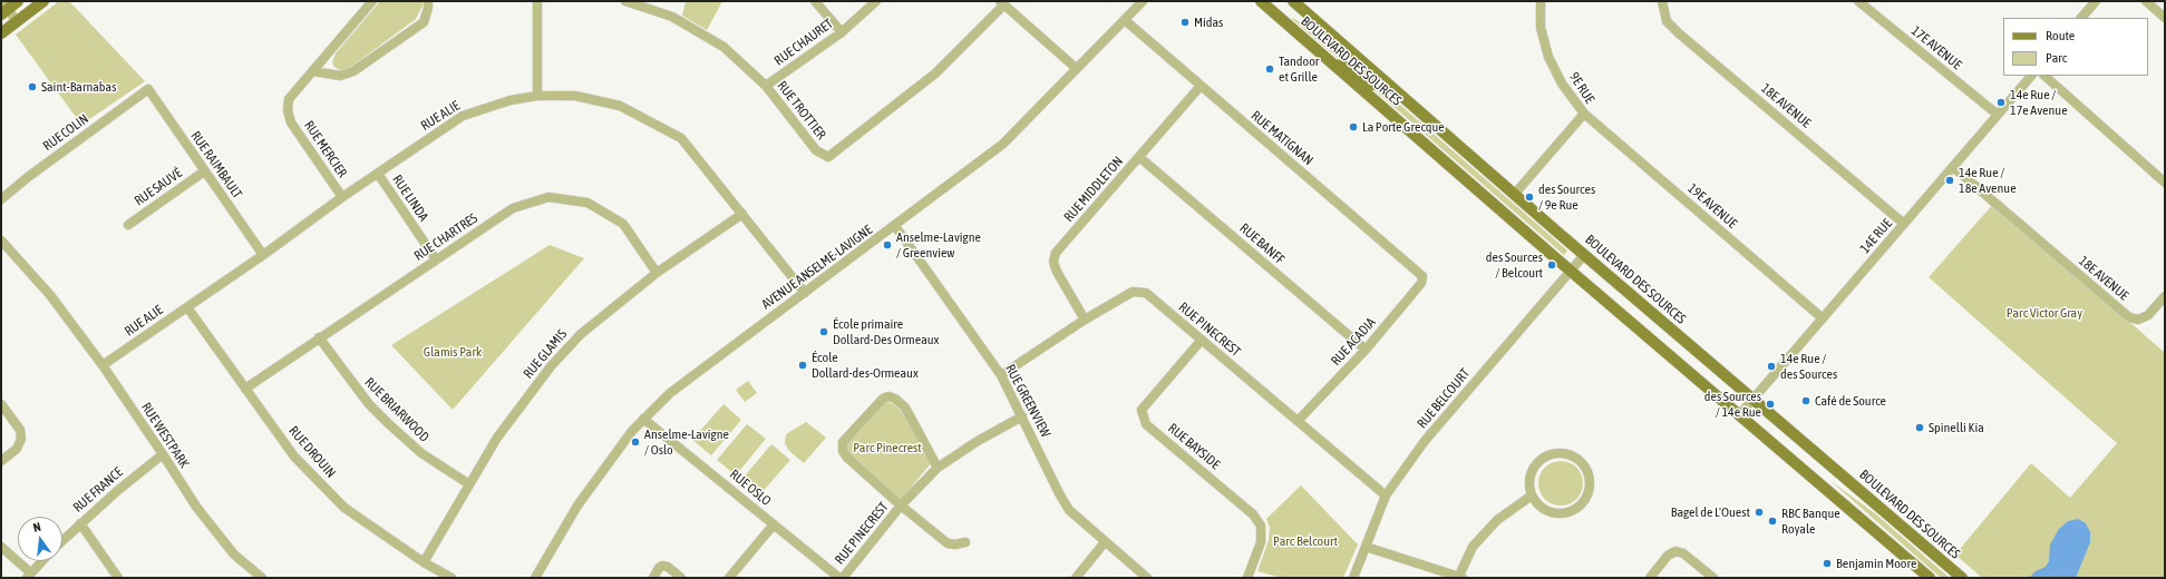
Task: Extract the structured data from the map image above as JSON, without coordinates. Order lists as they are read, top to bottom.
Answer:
{
  "streets": {
    "main road": ["BOULEVARD DES SOURCES"],
    "street": [
      "RUE CHAURET",
      "17E AVENUE",
      "9E RUE",
      "18E AVENUE",
      "RUE TROTTIER",
      "RUE ALIE",
      "RUE COLIN",
      "RUE MATIGNAN",
      "RUE MERCIER",
      "RUE RAIMBAULT",
      "RUE SAUVÉ",
      "RUE MIDDLETON",
      "RUE LINDA",
      "19E AVENUE",
      "14E RUE",
      "RUE CHARTRES",
      "RUE BANFF",
      "AVENUE ANSELME-LAVIGNE",
      "RUE PINECREST",
      "RUE ACADIA",
      "RUE GLAMIS",
      "RUE BELCOURT",
      "RUE GREENVIEW",
      "RUE BRIARWOOD",
      "RUE WESTPARK",
      "RUE BAYSIDE",
      "RUE DROUIN",
      "RUE OSLO",
      "RUE FRANCE"
    ]
  },
  "crossings": [
    ["RUE CHAURET", "RUE TROTTIER"],
    ["17E AVENUE", "14E RUE"],
    ["BOULEVARD DES SOURCES", "9E RUE"],
    ["BOULEVARD DES SOURCES", "14E RUE"],
    ["BOULEVARD DES SOURCES", "RUE BELCOURT"],
    ["9E RUE", "19E AVENUE"],
    ["18E AVENUE", "14E RUE"],
    ["RUE ALIE", "RUE MERCIER"],
    ["RUE ALIE", "RUE RAIMBAULT"],
    ["RUE ALIE", "RUE LINDA"],
    ["RUE ALIE", "AVENUE ANSELME-LAVIGNE"],
    ["RUE ALIE", "RUE GLAMIS"],
    ["RUE ALIE", "RUE WESTPARK"],
    ["RUE ALIE", "RUE DROUIN"],
    ["RUE COLIN", "RUE RAIMBAULT"],
    ["RUE MATIGNAN", "RUE MIDDLETON"],
    ["RUE MATIGNAN", "AVENUE ANSELME-LAVIGNE"],
    ["RUE MATIGNAN", "RUE ACADIA"],
    ["RUE RAIMBAULT", "RUE SAUVÉ"],
    ["RUE MIDDLETON", "RUE BANFF"],
    ["RUE MIDDLETON", "RUE PINECREST"],
    ["RUE LINDA", "RUE CHARTRES"],
    ["19E AVENUE", "14E RUE"],
    ["RUE CHARTRES", "RUE GLAMIS"],
    ["RUE CHARTRES", "RUE BRIARWOOD"],
    ["RUE CHARTRES", "RUE DROUIN"],
    ["RUE BANFF", "RUE ACADIA"],
    ["AVENUE ANSELME-LAVIGNE", "RUE GREENVIEW"],
    ["AVENUE ANSELME-LAVIGNE", "RUE OSLO"],
    ["RUE PINECREST", "RUE ACADIA"],
    ["RUE PINECREST", "RUE BELCOURT"],
    ["RUE PINECREST", "RUE GREENVIEW"],
    ["RUE PINECREST", "RUE BAYSIDE"],
    ["RUE GLAMIS", "RUE BRIARWOOD"],
    ["RUE GLAMIS", "RUE DROUIN"],
    ["RUE WESTPARK", "RUE FRANCE"]
  ],
  "parks": [
    "Parc Victor Gray",
    "Glamis Park",
    "Parc Pinecrest",
    "Parc Belcourt"
  ],
  "places": [
    "Midas",
    "Tandoor et Grille",
    "Saint-Barnabas",
    "14e Rue / 17e Avenue",
    "La Porte Grecque",
    "14e Rue / 18e Avenue",
    "des Sources / 9e Rue",
    "Anselme-Lavigne / Greenview",
    "des Sources / Belcourt",
    "École primaire Dollard-Des Ormeaux",
    "École Dollard-des-Ormeaux",
    "14e Rue / des Sources",
    "Café de Source",
    "des Sources / 14e Rue",
    "Spinelli Kia",
    "Anselme-Lavigne / Oslo",
    "Bagel de L'Ouest",
    "RBC Banque Royale",
    "Benjamin Moore"
  ],
  "legend": ["Route", "Parc"],
  "north": "top"
}
